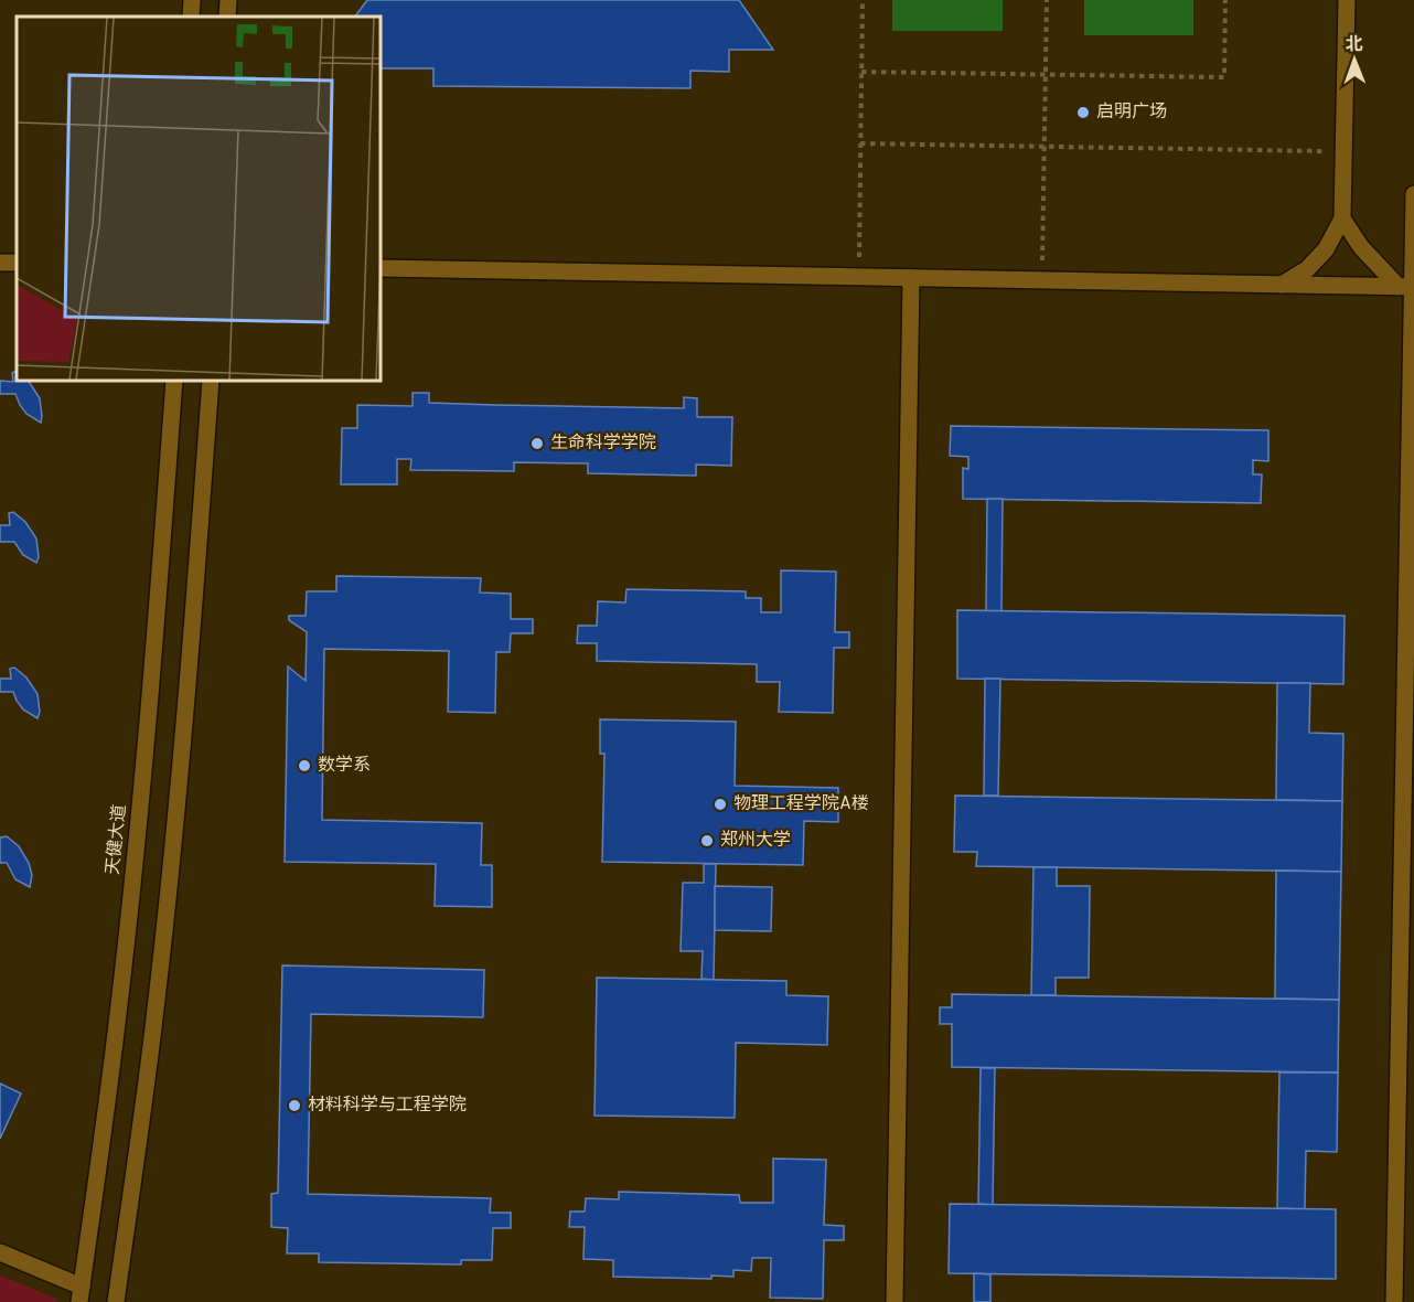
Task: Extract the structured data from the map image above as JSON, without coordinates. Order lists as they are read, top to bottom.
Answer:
{
  "streets": {
    "lane": ["天健大道"]
  },
  "places": [
    "启明广场",
    "生命科学学院",
    "数学系",
    "物理工程学院A楼",
    "郑州大学",
    "材料科学与工程学院"
  ],
  "north": "top"
}
